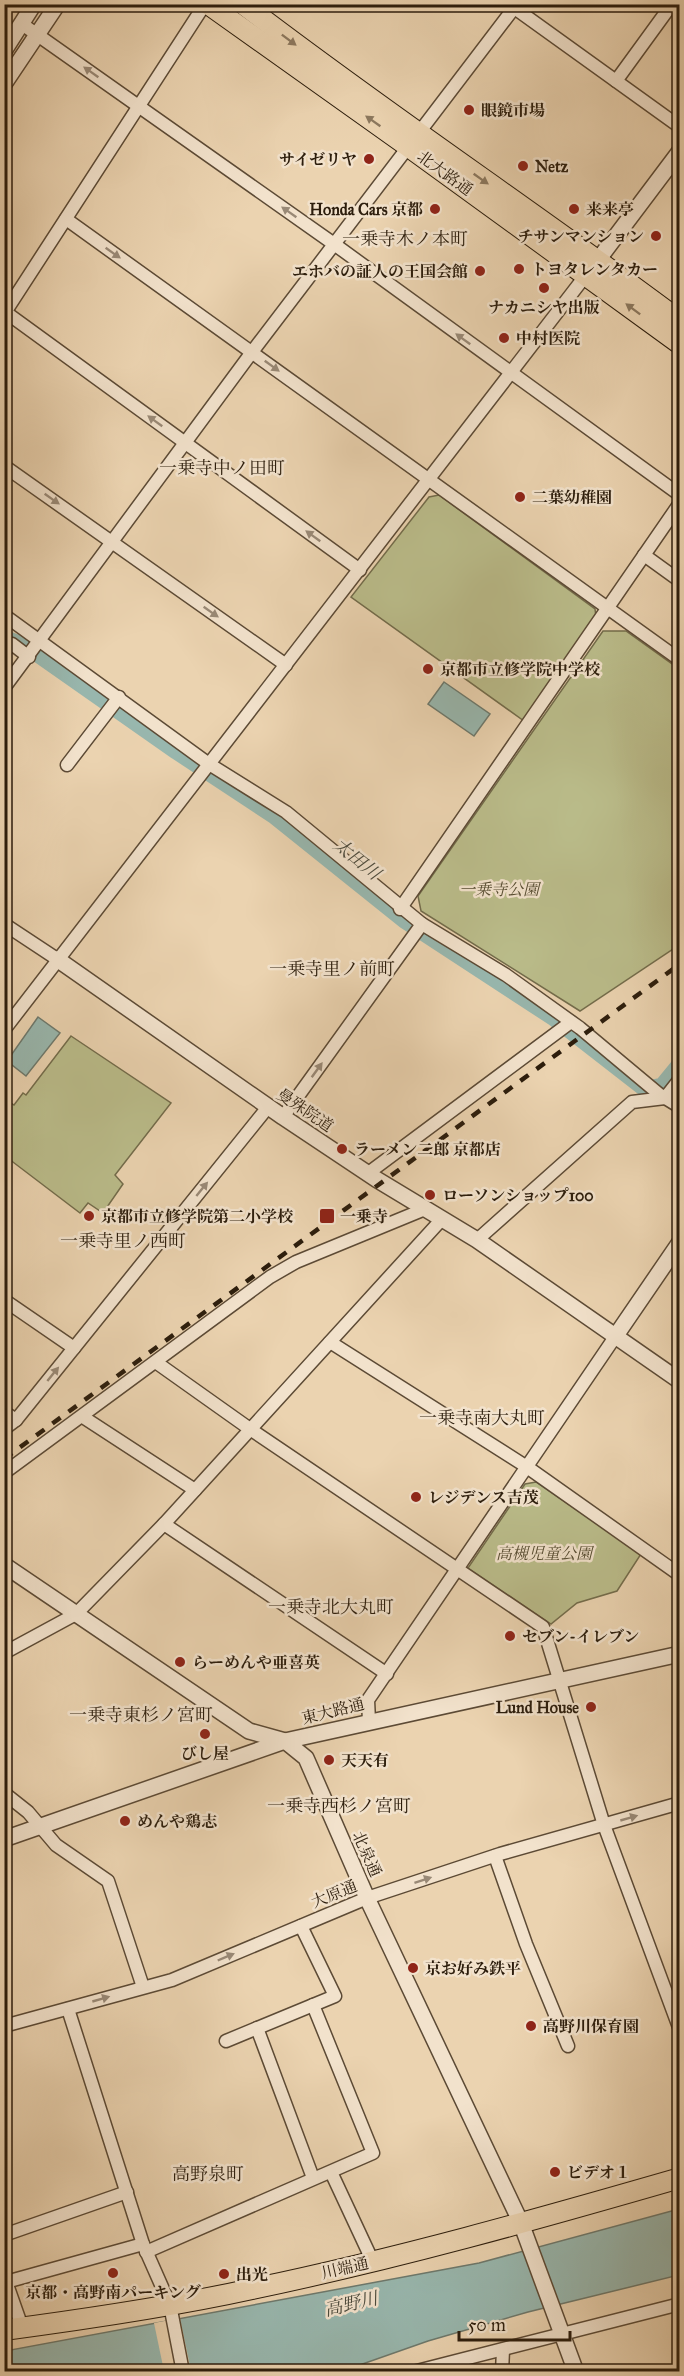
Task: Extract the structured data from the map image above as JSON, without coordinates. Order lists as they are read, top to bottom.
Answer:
{
  "streets": {
    "main road": ["北大路通", "川端通"],
    "street": [
      "曼殊院道",
      "東大路通",
      "北泉通",
      "大原通"
    ]
  },
  "crossings": [
    ["東大路通", "北泉通"],
    ["北泉通", "大原通"],
    ["北泉通", "川端通"]
  ],
  "one_way": ["大原通"],
  "districts": [
    "一乗寺木ノ本町",
    "一乗寺中ノ田町",
    "一乗寺里ノ前町",
    "一乗寺里ノ西町",
    "一乗寺南大丸町",
    "一乗寺北大丸町",
    "一乗寺東杉ノ宮町",
    "一乗寺西杉ノ宮町",
    "高野泉町"
  ],
  "water": ["太田川", "高野川"],
  "parks": ["一乗寺公園", "高槻児童公園"],
  "places": {
    "other": [
      "眼鏡市場",
      "サイゼリヤ",
      "Netz",
      "Honda Cars 京都",
      "来来亭",
      "チサンマンション",
      "トヨタレンタカー",
      "エホバの証人の王国会館",
      "ナカニシヤ出版",
      "中村医院",
      "二葉幼稚園",
      "京都市立修学院中学校",
      "ラーメン二郎 京都店",
      "ローソンショップ100",
      "京都市立修学院第二小学校",
      "レジデンス吉茂",
      "セブン-イレブン",
      "らーめんや亜喜英",
      "Lund House",
      "びし屋",
      "天天有",
      "めんや鶏志",
      "京お好み鉄平",
      "高野川保育園",
      "ビデオ１",
      "京都・高野南パーキング",
      "出光"
    ],
    "transit": ["一乗寺"]
  },
  "scale_bar": "50 m"
}
